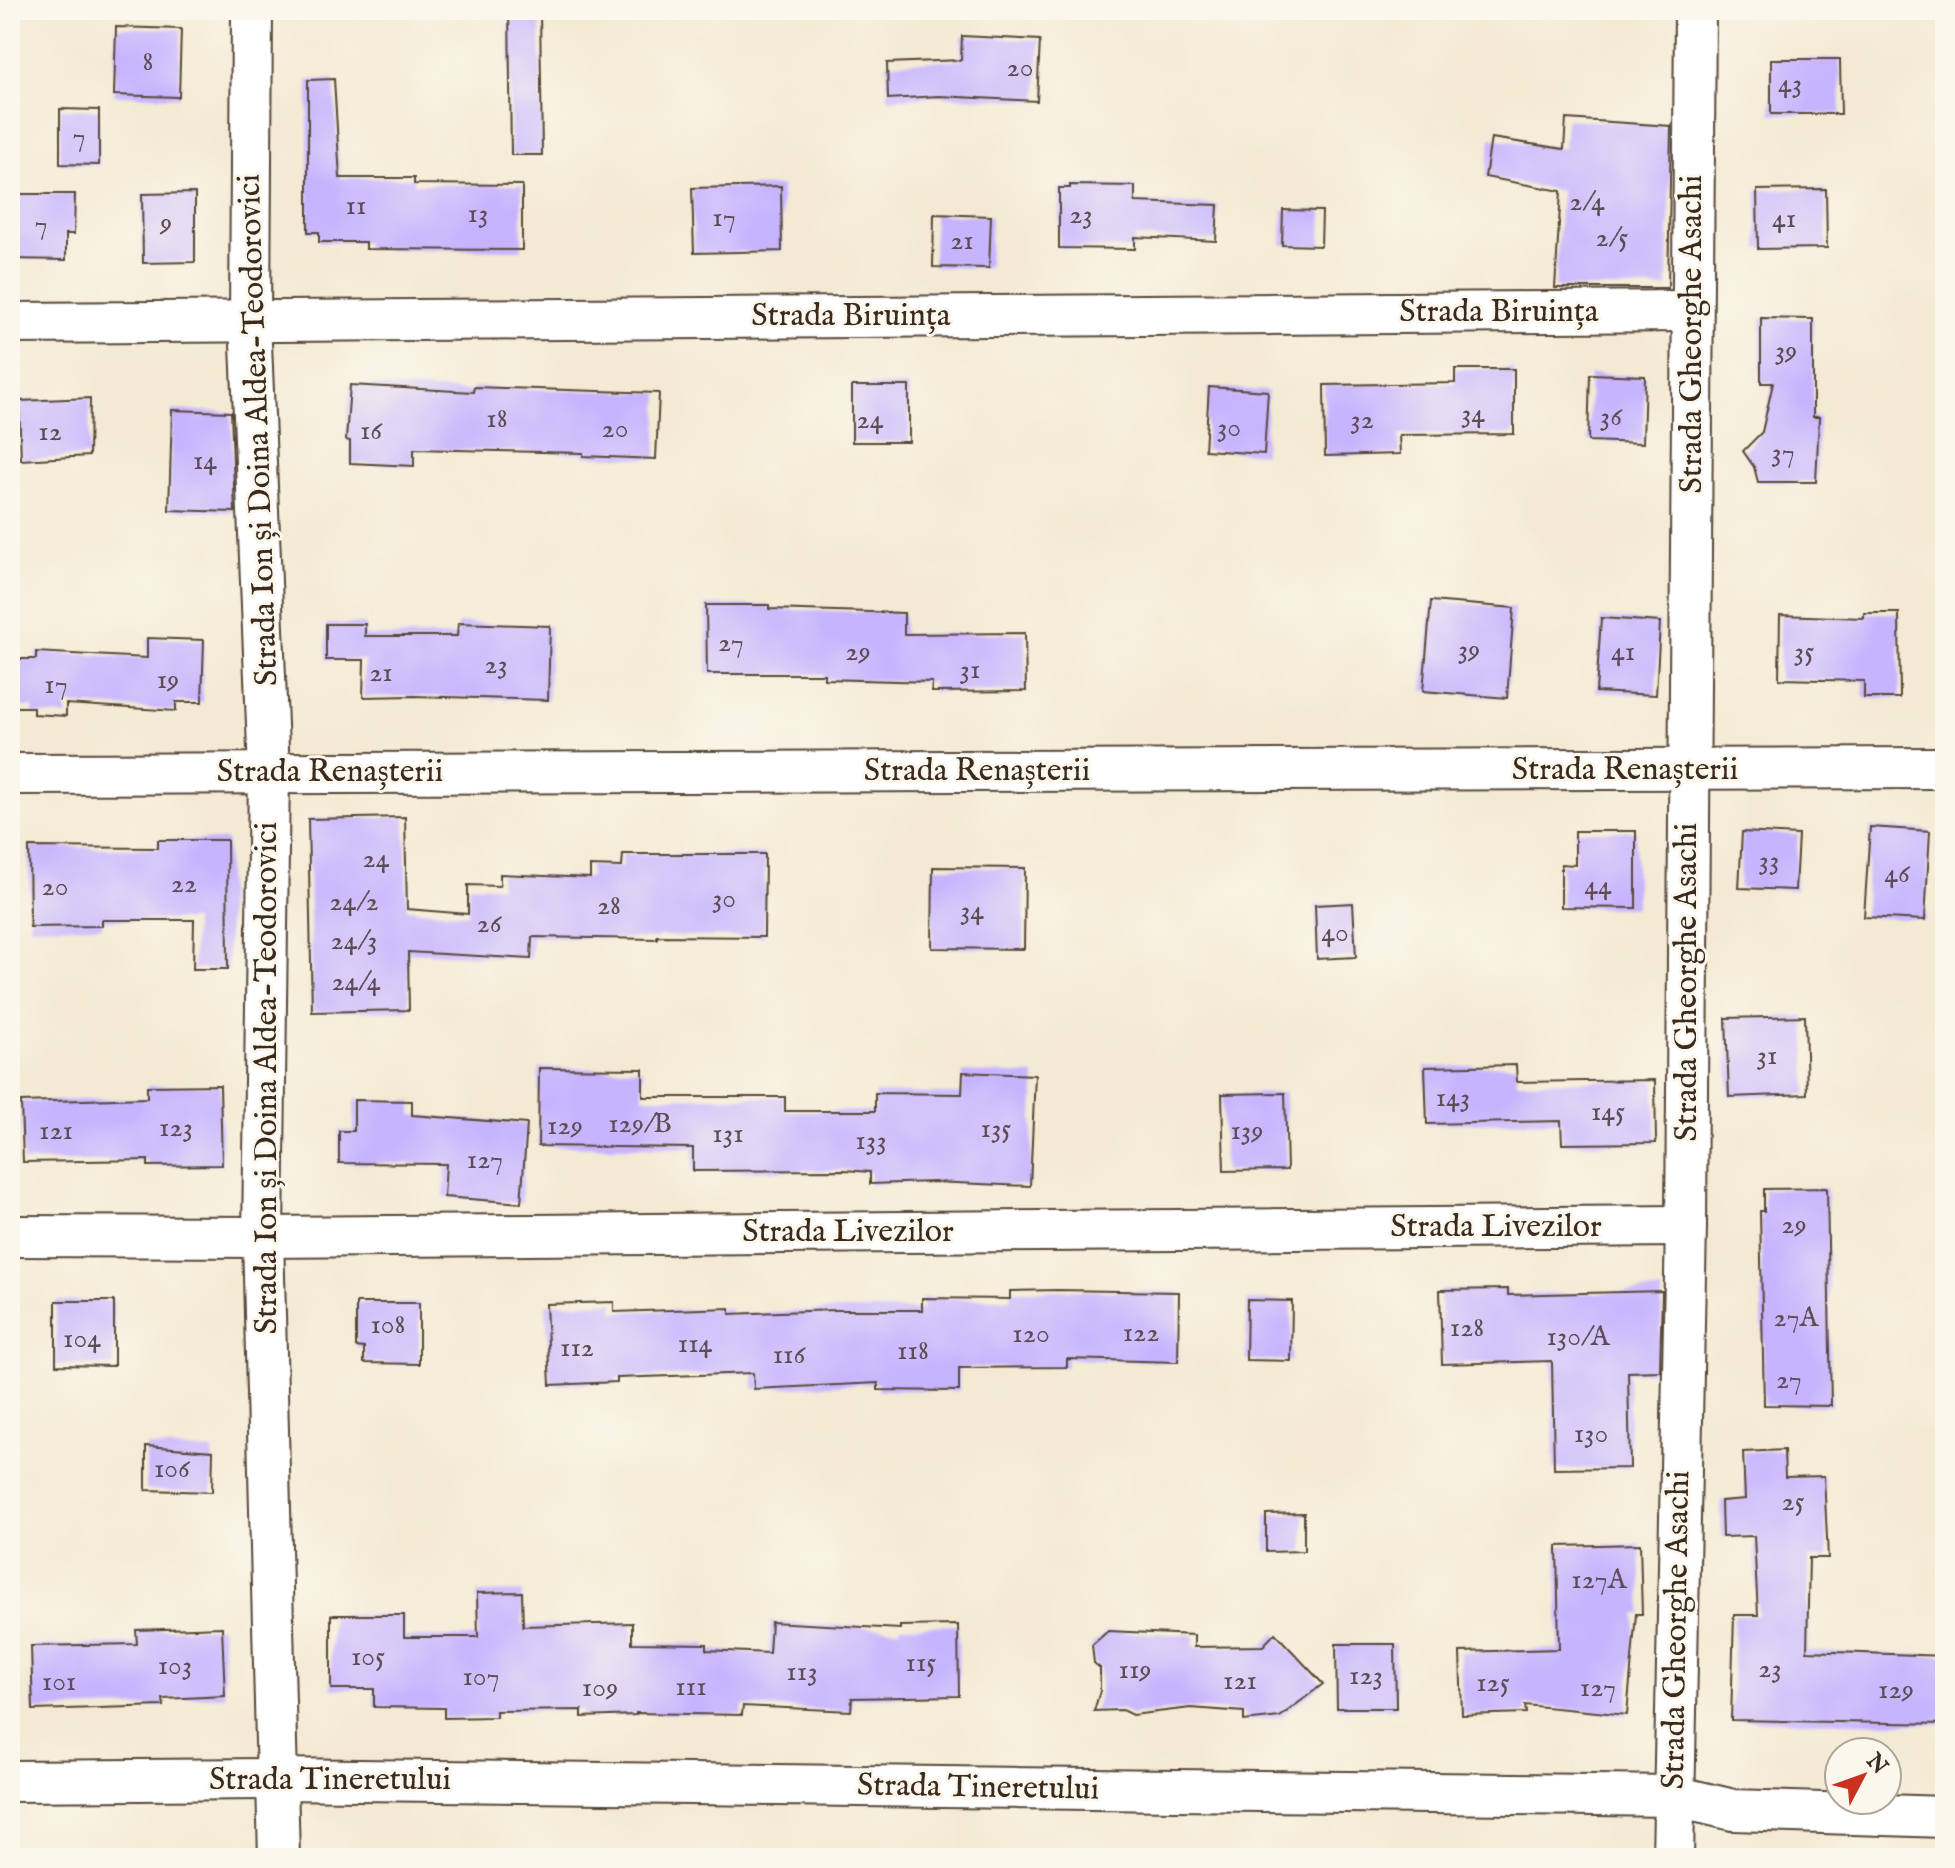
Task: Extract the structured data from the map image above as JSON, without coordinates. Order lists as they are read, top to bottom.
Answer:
{
  "streets": {
    "street": [
      "Strada Biruința",
      "Strada Gheorghe Asachi",
      "Strada Ion și Doina Aldea-Teodorovici",
      "Strada Renașterii",
      "Strada Livezilor",
      "Strada Tineretului"
    ]
  },
  "crossings": [
    ["Strada Biruința", "Strada Gheorghe Asachi"],
    ["Strada Biruința", "Strada Ion și Doina Aldea-Teodorovici"],
    ["Strada Gheorghe Asachi", "Strada Renașterii"],
    ["Strada Gheorghe Asachi", "Strada Livezilor"],
    ["Strada Gheorghe Asachi", "Strada Tineretului"],
    ["Strada Ion și Doina Aldea-Teodorovici", "Strada Renașterii"],
    ["Strada Ion și Doina Aldea-Teodorovici", "Strada Livezilor"],
    ["Strada Ion și Doina Aldea-Teodorovici", "Strada Tineretului"]
  ],
  "house_numbers": [
    "8",
    "20",
    "43",
    "7",
    "2/4",
    "11",
    "13",
    "23",
    "17",
    "41",
    "9",
    "7",
    "2/5",
    "21",
    "39",
    "34",
    "36",
    "18",
    "24",
    "32",
    "30",
    "20",
    "16",
    "12",
    "37",
    "14",
    "27",
    "39",
    "29",
    "41",
    "35",
    "23",
    "31",
    "21",
    "19",
    "17",
    "24",
    "33",
    "46",
    "22",
    "44",
    "20",
    "30",
    "24/2",
    "28",
    "34",
    "26",
    "40",
    "24/3",
    "24/4",
    "31",
    "143",
    "145",
    "129/B",
    "129",
    "123",
    "135",
    "121",
    "139",
    "131",
    "133",
    "127",
    "29",
    "27A",
    "108",
    "128",
    "122",
    "120",
    "130/A",
    "104",
    "114",
    "112",
    "118",
    "116",
    "27",
    "130",
    "106",
    "25",
    "127A",
    "105",
    "115",
    "103",
    "23",
    "119",
    "113",
    "123",
    "107",
    "121",
    "101",
    "125",
    "111",
    "109",
    "127",
    "129"
  ],
  "north": "top right"
}
